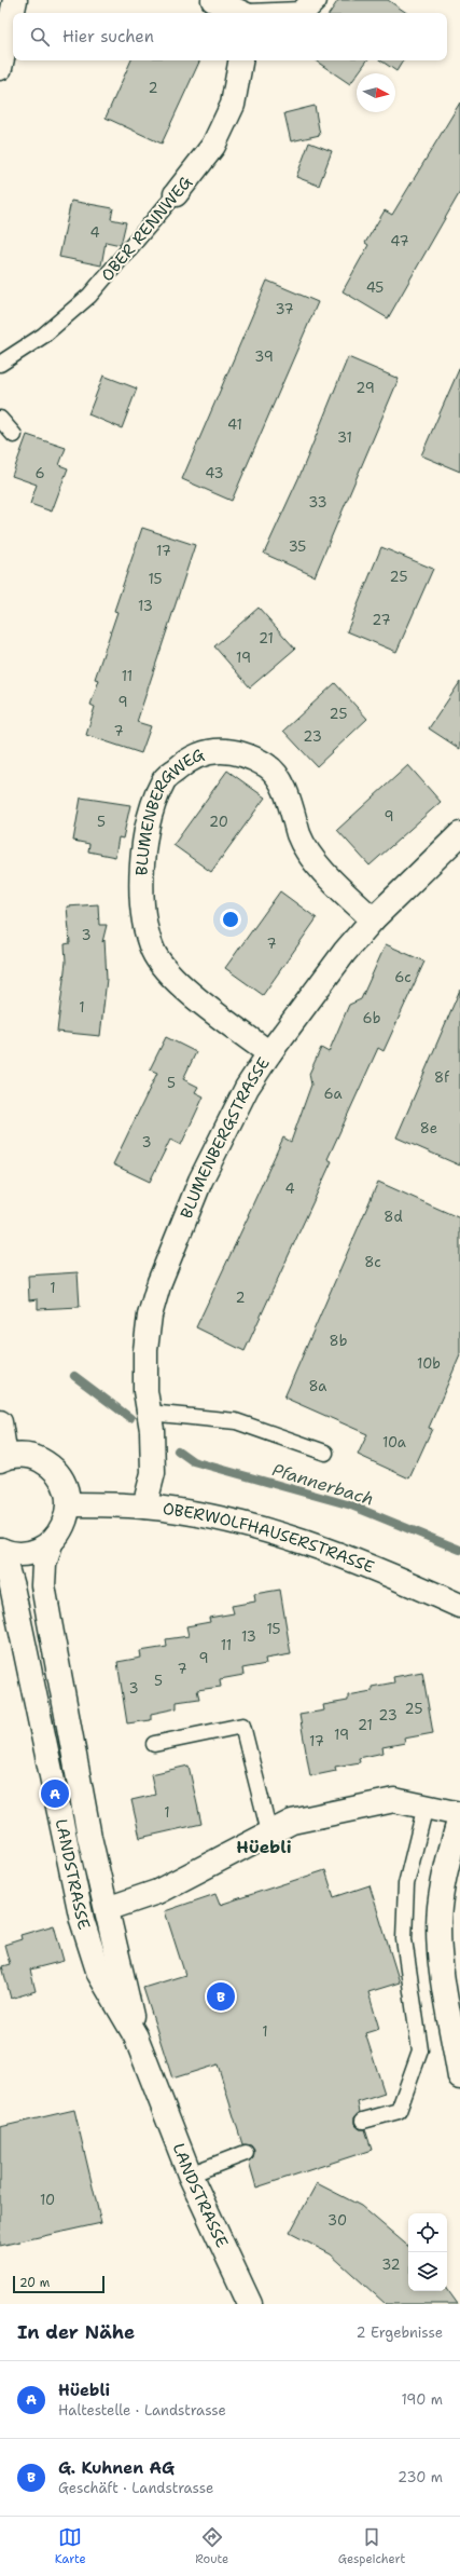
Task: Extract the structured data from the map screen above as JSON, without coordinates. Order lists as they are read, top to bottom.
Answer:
{
  "streets": {
    "street": [
      "OBER RENNWEG",
      "BLUMENBERGWEG",
      "BLUMENBERGSTRASSE",
      "OBERWOLFHAUSERSTRASSE",
      "LANDSTRASSE"
    ]
  },
  "crossings": [
    ["BLUMENBERGWEG", "BLUMENBERGSTRASSE"],
    ["BLUMENBERGSTRASSE", "OBERWOLFHAUSERSTRASSE"]
  ],
  "districts": ["Hüebli"],
  "water": ["Pfannerbach"],
  "house_numbers": [
    "2",
    "4",
    "47",
    "45",
    "37",
    "39",
    "29",
    "41",
    "31",
    "6",
    "43",
    "33",
    "35",
    "17",
    "25",
    "15",
    "13",
    "27",
    "21",
    "19",
    "11",
    "9",
    "25",
    "7",
    "23",
    "9",
    "5",
    "20",
    "3",
    "7",
    "6c",
    "1",
    "6b",
    "8f",
    "5",
    "6a",
    "8e",
    "3",
    "4",
    "8d",
    "8c",
    "1",
    "2",
    "8b",
    "10b",
    "8a",
    "10a",
    "15",
    "13",
    "11",
    "9",
    "7",
    "5",
    "3",
    "25",
    "23",
    "21",
    "19",
    "17",
    "1",
    "1",
    "10",
    "30",
    "32"
  ],
  "scale_bar": "20 m",
  "north": "right",
  "page": {
    "search": "Hier suchen",
    "pins": ["A", "B"],
    "scale": "20 m",
    "heading": ["In der Nähe", "2 Ergebnisse"],
    "list": [
      {
        "mark": "A",
        "name": "Hüebli",
        "note": "Haltestelle · Landstrasse",
        "value": "190 m"
      },
      {
        "mark": "B",
        "name": "G. Kuhnen AG",
        "note": "Geschäft · Landstrasse",
        "value": "230 m"
      }
    ],
    "nav": ["Karte", "Route", "Gespeichert"]
  }
}
